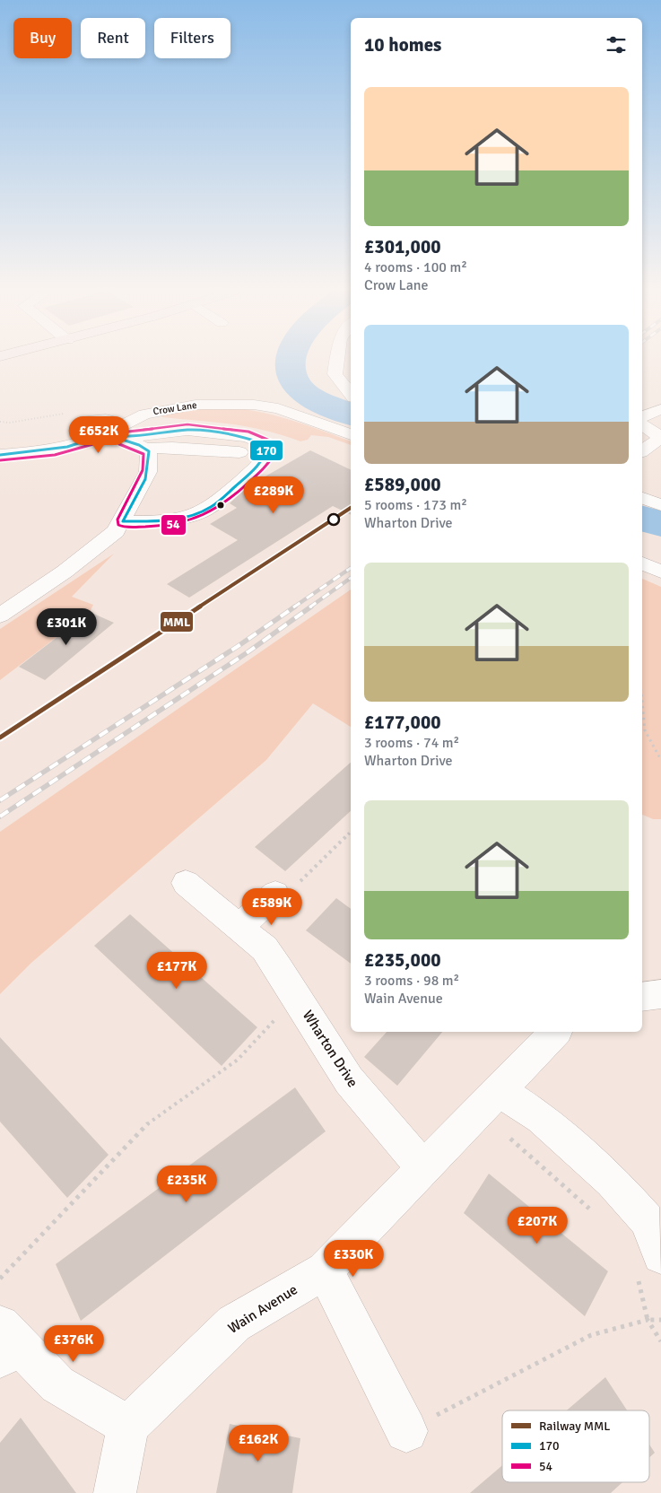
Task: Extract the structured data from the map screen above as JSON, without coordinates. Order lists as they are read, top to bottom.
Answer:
{
  "streets": {
    "street": ["Crow Lane", "Wharton Drive", "Wain Avenue"]
  },
  "crossings": [
    ["Wharton Drive", "Wain Avenue"]
  ],
  "lines": ["transit line 54", "transit line 170", "rail line MML"],
  "legend": ["Railway MML", "170", "54"],
  "page": {
    "chip": ["Buy", "Rent", "Filters"],
    "heading": "10 homes",
    "list": [
      {
        "name": "£301,000",
        "note": "4 rooms · 100 m² · Crow Lane"
      },
      {
        "name": "£589,000",
        "note": "5 rooms · 173 m² · Wharton Drive"
      },
      {
        "name": "£177,000",
        "note": "3 rooms · 74 m² · Wharton Drive"
      },
      {
        "name": "£235,000",
        "note": "3 rooms · 98 m² · Wain Avenue"
      }
    ],
    "price": [
      "£652K",
      "£289K",
      "£301K",
      "£589K",
      "£177K",
      "£235K",
      "£207K",
      "£330K",
      "£376K",
      "£162K"
    ]
  }
}
